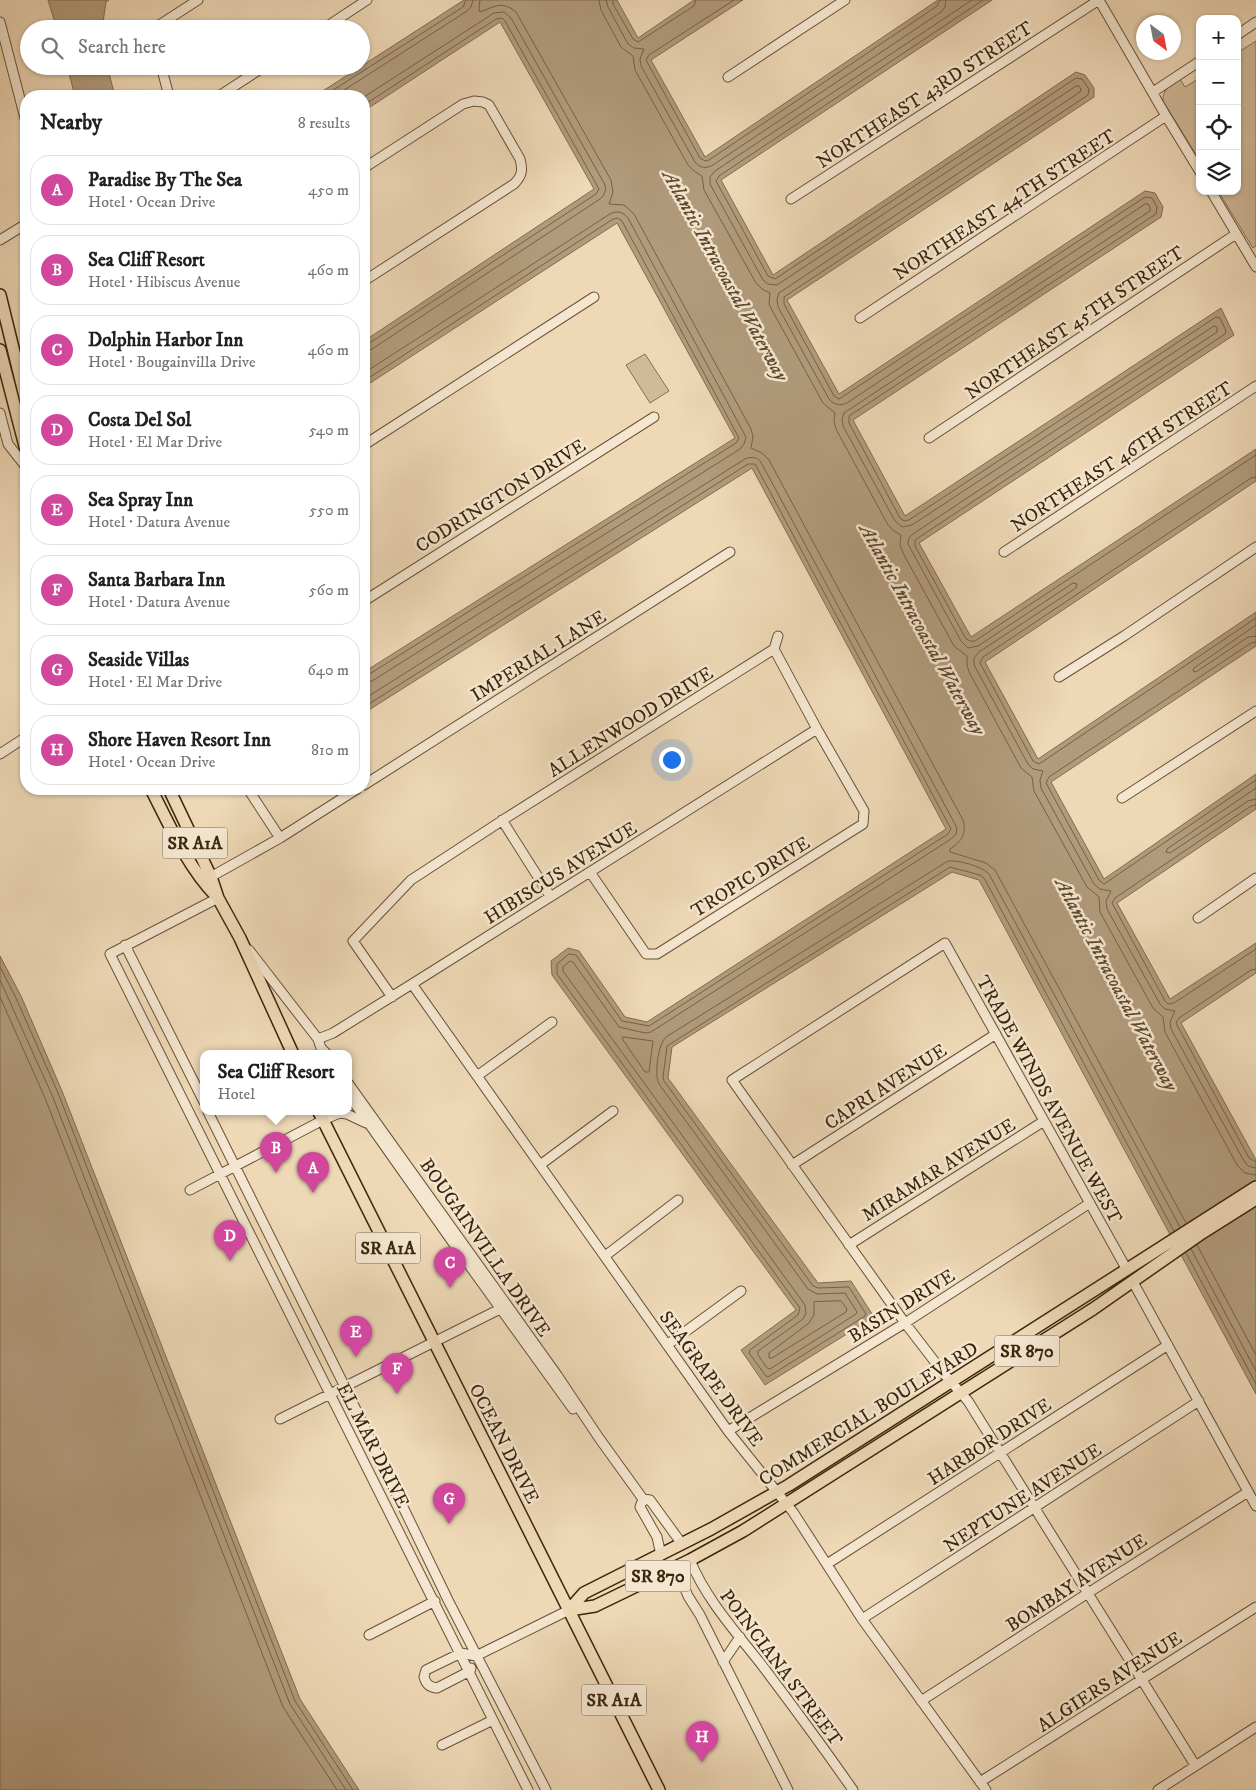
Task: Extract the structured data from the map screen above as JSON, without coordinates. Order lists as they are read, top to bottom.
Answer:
{
  "streets": {
    "main road": [
      "SR A1A",
      "SR 870",
      "COMMERCIAL BOULEVARD",
      "OCEAN DRIVE"
    ],
    "street": [
      "NORTHEAST 43RD STREET",
      "NORTHEAST 44TH STREET",
      "NORTHEAST 45TH STREET",
      "NORTHEAST 46TH STREET",
      "CODRINGTON DRIVE",
      "IMPERIAL LANE",
      "ALLENWOOD DRIVE",
      "HIBISCUS AVENUE",
      "TROPIC DRIVE",
      "CAPRI AVENUE",
      "TRADE WINDS AVENUE WEST",
      "MIRAMAR AVENUE",
      "BOUGAINVILLA DRIVE",
      "BASIN DRIVE",
      "SEAGRAPE DRIVE",
      "HARBOR DRIVE",
      "EL MAR DRIVE",
      "NEPTUNE AVENUE",
      "BOMBAY AVENUE",
      "POINCIANA STREET",
      "ALGIERS AVENUE"
    ]
  },
  "crossings": [
    ["ALLENWOOD DRIVE", "HIBISCUS AVENUE"],
    ["HIBISCUS AVENUE", "TROPIC DRIVE"],
    ["HIBISCUS AVENUE", "SEAGRAPE DRIVE"],
    ["CAPRI AVENUE", "TRADE WINDS AVENUE WEST"],
    ["TRADE WINDS AVENUE WEST", "MIRAMAR AVENUE"],
    ["TRADE WINDS AVENUE WEST", "BASIN DRIVE"],
    ["TRADE WINDS AVENUE WEST", "COMMERCIAL BOULEVARD"],
    ["BOUGAINVILLA DRIVE", "COMMERCIAL BOULEVARD"],
    ["BASIN DRIVE", "SEAGRAPE DRIVE"],
    ["SEAGRAPE DRIVE", "COMMERCIAL BOULEVARD"],
    ["SEAGRAPE DRIVE", "HARBOR DRIVE"],
    ["SEAGRAPE DRIVE", "NEPTUNE AVENUE"],
    ["SEAGRAPE DRIVE", "BOMBAY AVENUE"],
    ["SEAGRAPE DRIVE", "ALGIERS AVENUE"],
    ["COMMERCIAL BOULEVARD", "OCEAN DRIVE"],
    ["COMMERCIAL BOULEVARD", "EL MAR DRIVE"],
    ["COMMERCIAL BOULEVARD", "POINCIANA STREET"]
  ],
  "water": ["Atlantic Intracoastal Waterway"],
  "north": "bottom right",
  "page": {
    "map_buttons": ["+", "−"],
    "search": "Search here",
    "heading": ["Nearby", "8 results"],
    "list": [
      {
        "mark": "A",
        "name": "Paradise By The Sea",
        "note": "Hotel · Ocean Drive",
        "value": "450 m"
      },
      {
        "mark": "B",
        "name": "Sea Cliff Resort",
        "note": "Hotel · Hibiscus Avenue",
        "value": "460 m"
      },
      {
        "mark": "C",
        "name": "Dolphin Harbor Inn",
        "note": "Hotel · Bougainvilla Drive",
        "value": "460 m"
      },
      {
        "mark": "D",
        "name": "Costa Del Sol",
        "note": "Hotel · El Mar Drive",
        "value": "540 m"
      },
      {
        "mark": "E",
        "name": "Sea Spray Inn",
        "note": "Hotel · Datura Avenue",
        "value": "550 m"
      },
      {
        "mark": "F",
        "name": "Santa Barbara Inn",
        "note": "Hotel · Datura Avenue",
        "value": "560 m"
      },
      {
        "mark": "G",
        "name": "Seaside Villas",
        "note": "Hotel · El Mar Drive",
        "value": "640 m"
      },
      {
        "mark": "H",
        "name": "Shore Haven Resort Inn",
        "note": "Hotel · Ocean Drive",
        "value": "810 m"
      }
    ],
    "popup": ["Sea Cliff Resort", "Hotel"],
    "pins": [
      "B",
      "A",
      "D",
      "C",
      "E",
      "F",
      "G",
      "H"
    ]
  }
}
